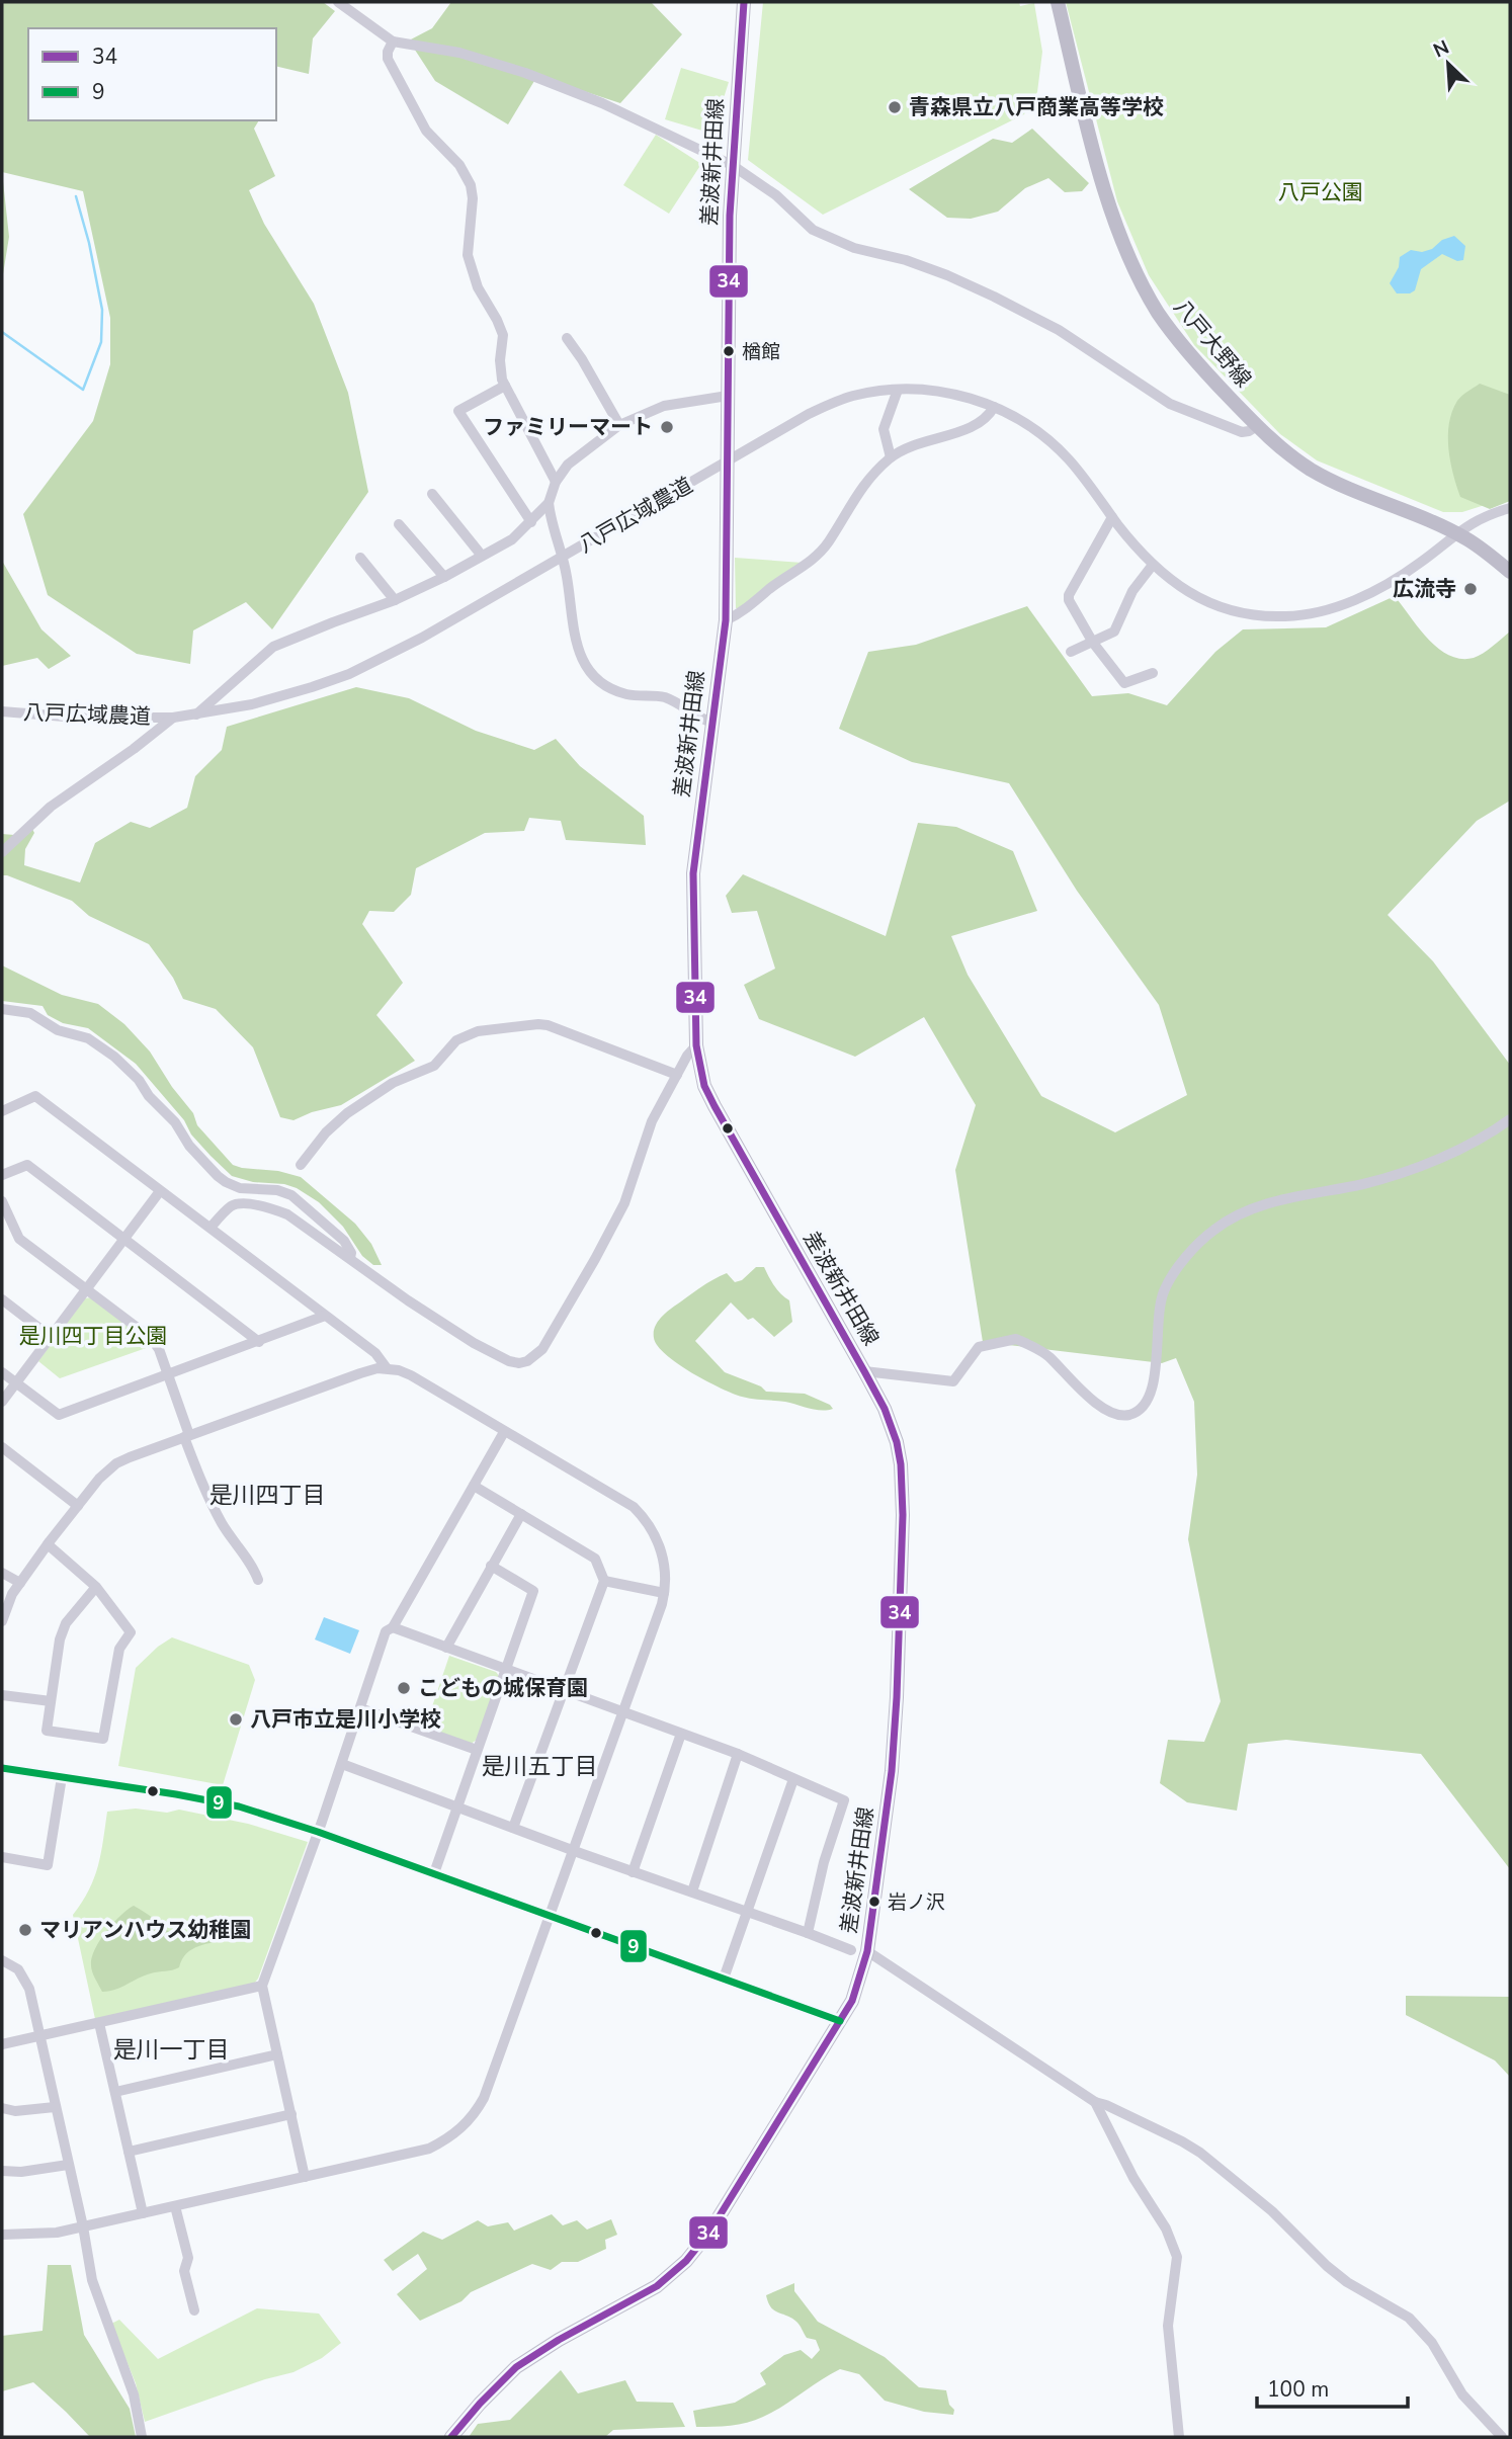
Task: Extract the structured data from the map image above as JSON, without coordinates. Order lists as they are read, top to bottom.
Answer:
{
  "streets": {
    "main road": ["差波新井田線", "八戸大野線"],
    "street": ["八戸広域農道"]
  },
  "crossings": [
    ["差波新井田線", "八戸広域農道"],
    ["八戸大野線", "八戸広域農道"]
  ],
  "districts": ["是川四丁目", "是川五丁目", "是川一丁目"],
  "parks": ["八戸公園", "是川四丁目公園"],
  "places": [
    "青森県立八戸商業高等学校",
    "楢館",
    "ファミリーマート",
    "広流寺",
    "こどもの城保育園",
    "八戸市立是川小学校",
    "岩ノ沢",
    "マリアンハウス幼稚園"
  ],
  "lines": ["transit line 34", "transit line 9"],
  "legend": ["34", "9"],
  "scale_bar": "100 m",
  "north": "top left"
}
